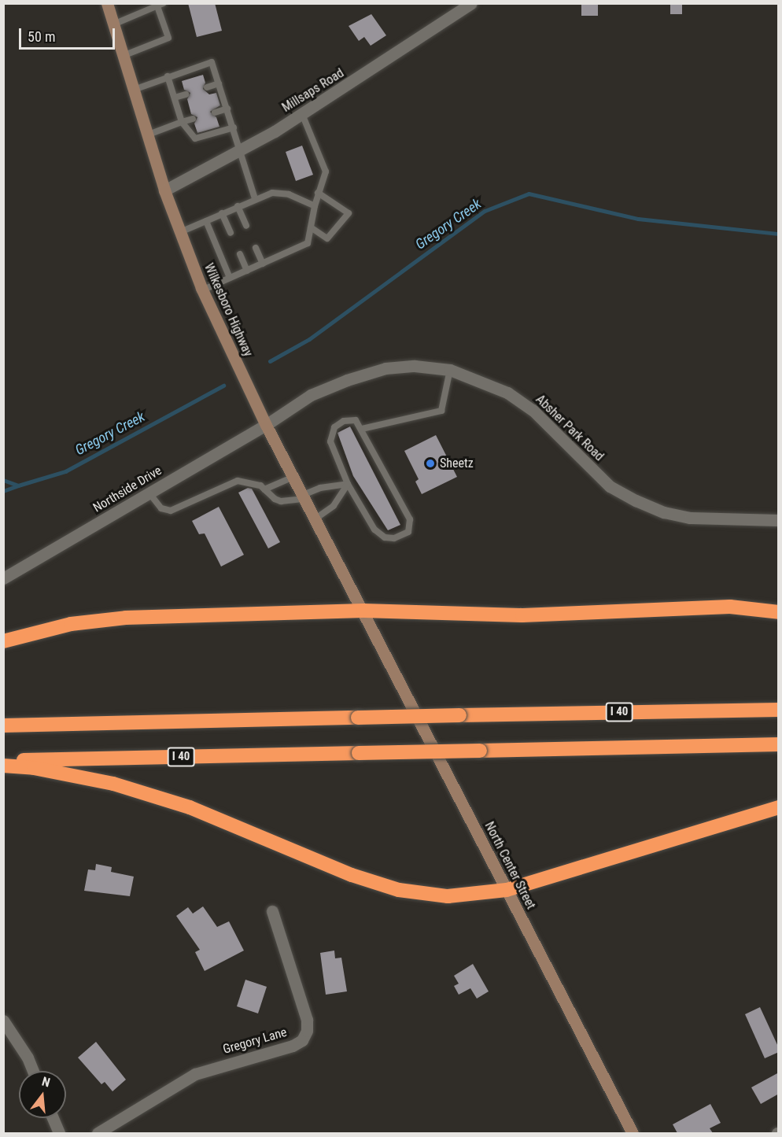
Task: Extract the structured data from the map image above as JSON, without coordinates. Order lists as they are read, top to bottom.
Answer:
{
  "streets": {
    "highway": ["I 40"],
    "main road": ["Wilkesboro Highway", "North Center Street"],
    "street": [
      "Millsaps Road",
      "Absher Park Road",
      "Northside Drive",
      "Gregory Lane"
    ]
  },
  "crossings": [
    ["Millsaps Road", "Wilkesboro Highway"],
    ["Wilkesboro Highway", "Absher Park Road"],
    ["Wilkesboro Highway", "Northside Drive"],
    ["Wilkesboro Highway", "North Center Street"],
    ["Absher Park Road", "Northside Drive"]
  ],
  "water": ["Gregory Creek"],
  "places": ["Sheetz"],
  "scale_bar": "50 m",
  "north": "top"
}
